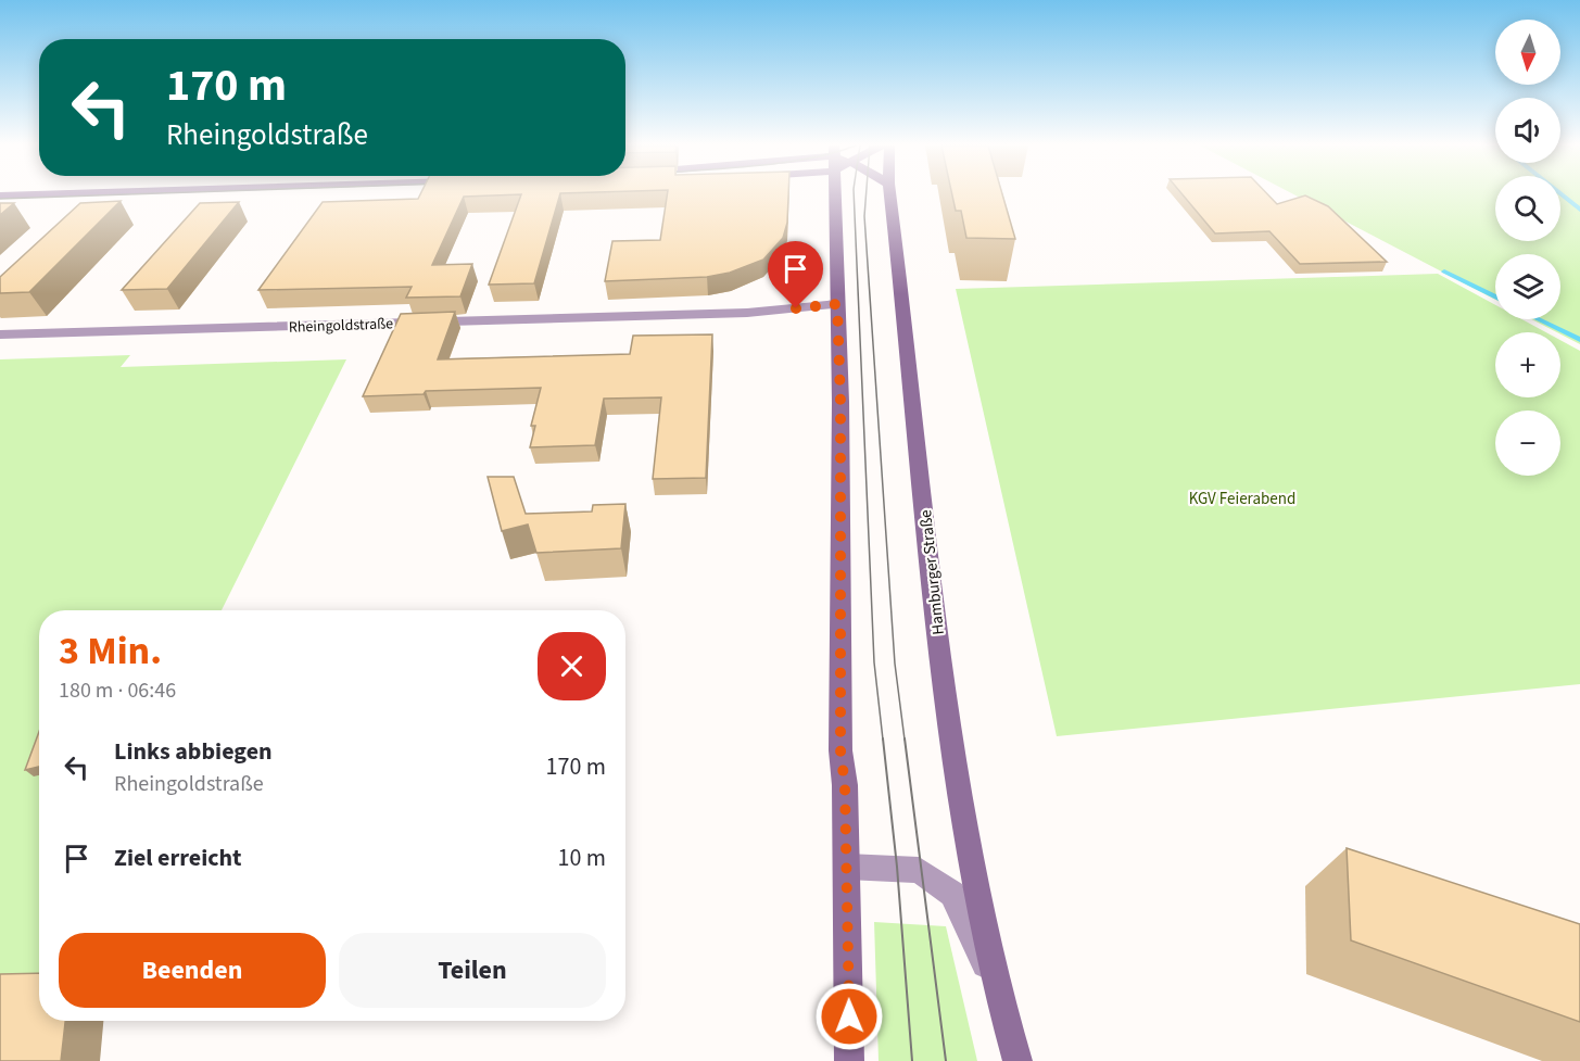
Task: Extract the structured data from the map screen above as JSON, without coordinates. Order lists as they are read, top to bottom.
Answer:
{
  "streets": {
    "main road": ["Hamburger Straße"],
    "street": ["Rheingoldstraße"]
  },
  "parks": ["KGV Feierabend"],
  "north": "bottom",
  "page": {
    "map_buttons": ["+", "−"],
    "turn": ["170 m", "Rheingoldstraße"],
    "heading": ["3 Min.", "180 m · 06:46"],
    "list": [
      {
        "name": "Links abbiegen",
        "note": "Rheingoldstraße",
        "value": "170 m"
      },
      {
        "name": "Ziel erreicht",
        "value": "10 m"
      }
    ],
    "buttons": ["Beenden", "Teilen"]
  }
}
